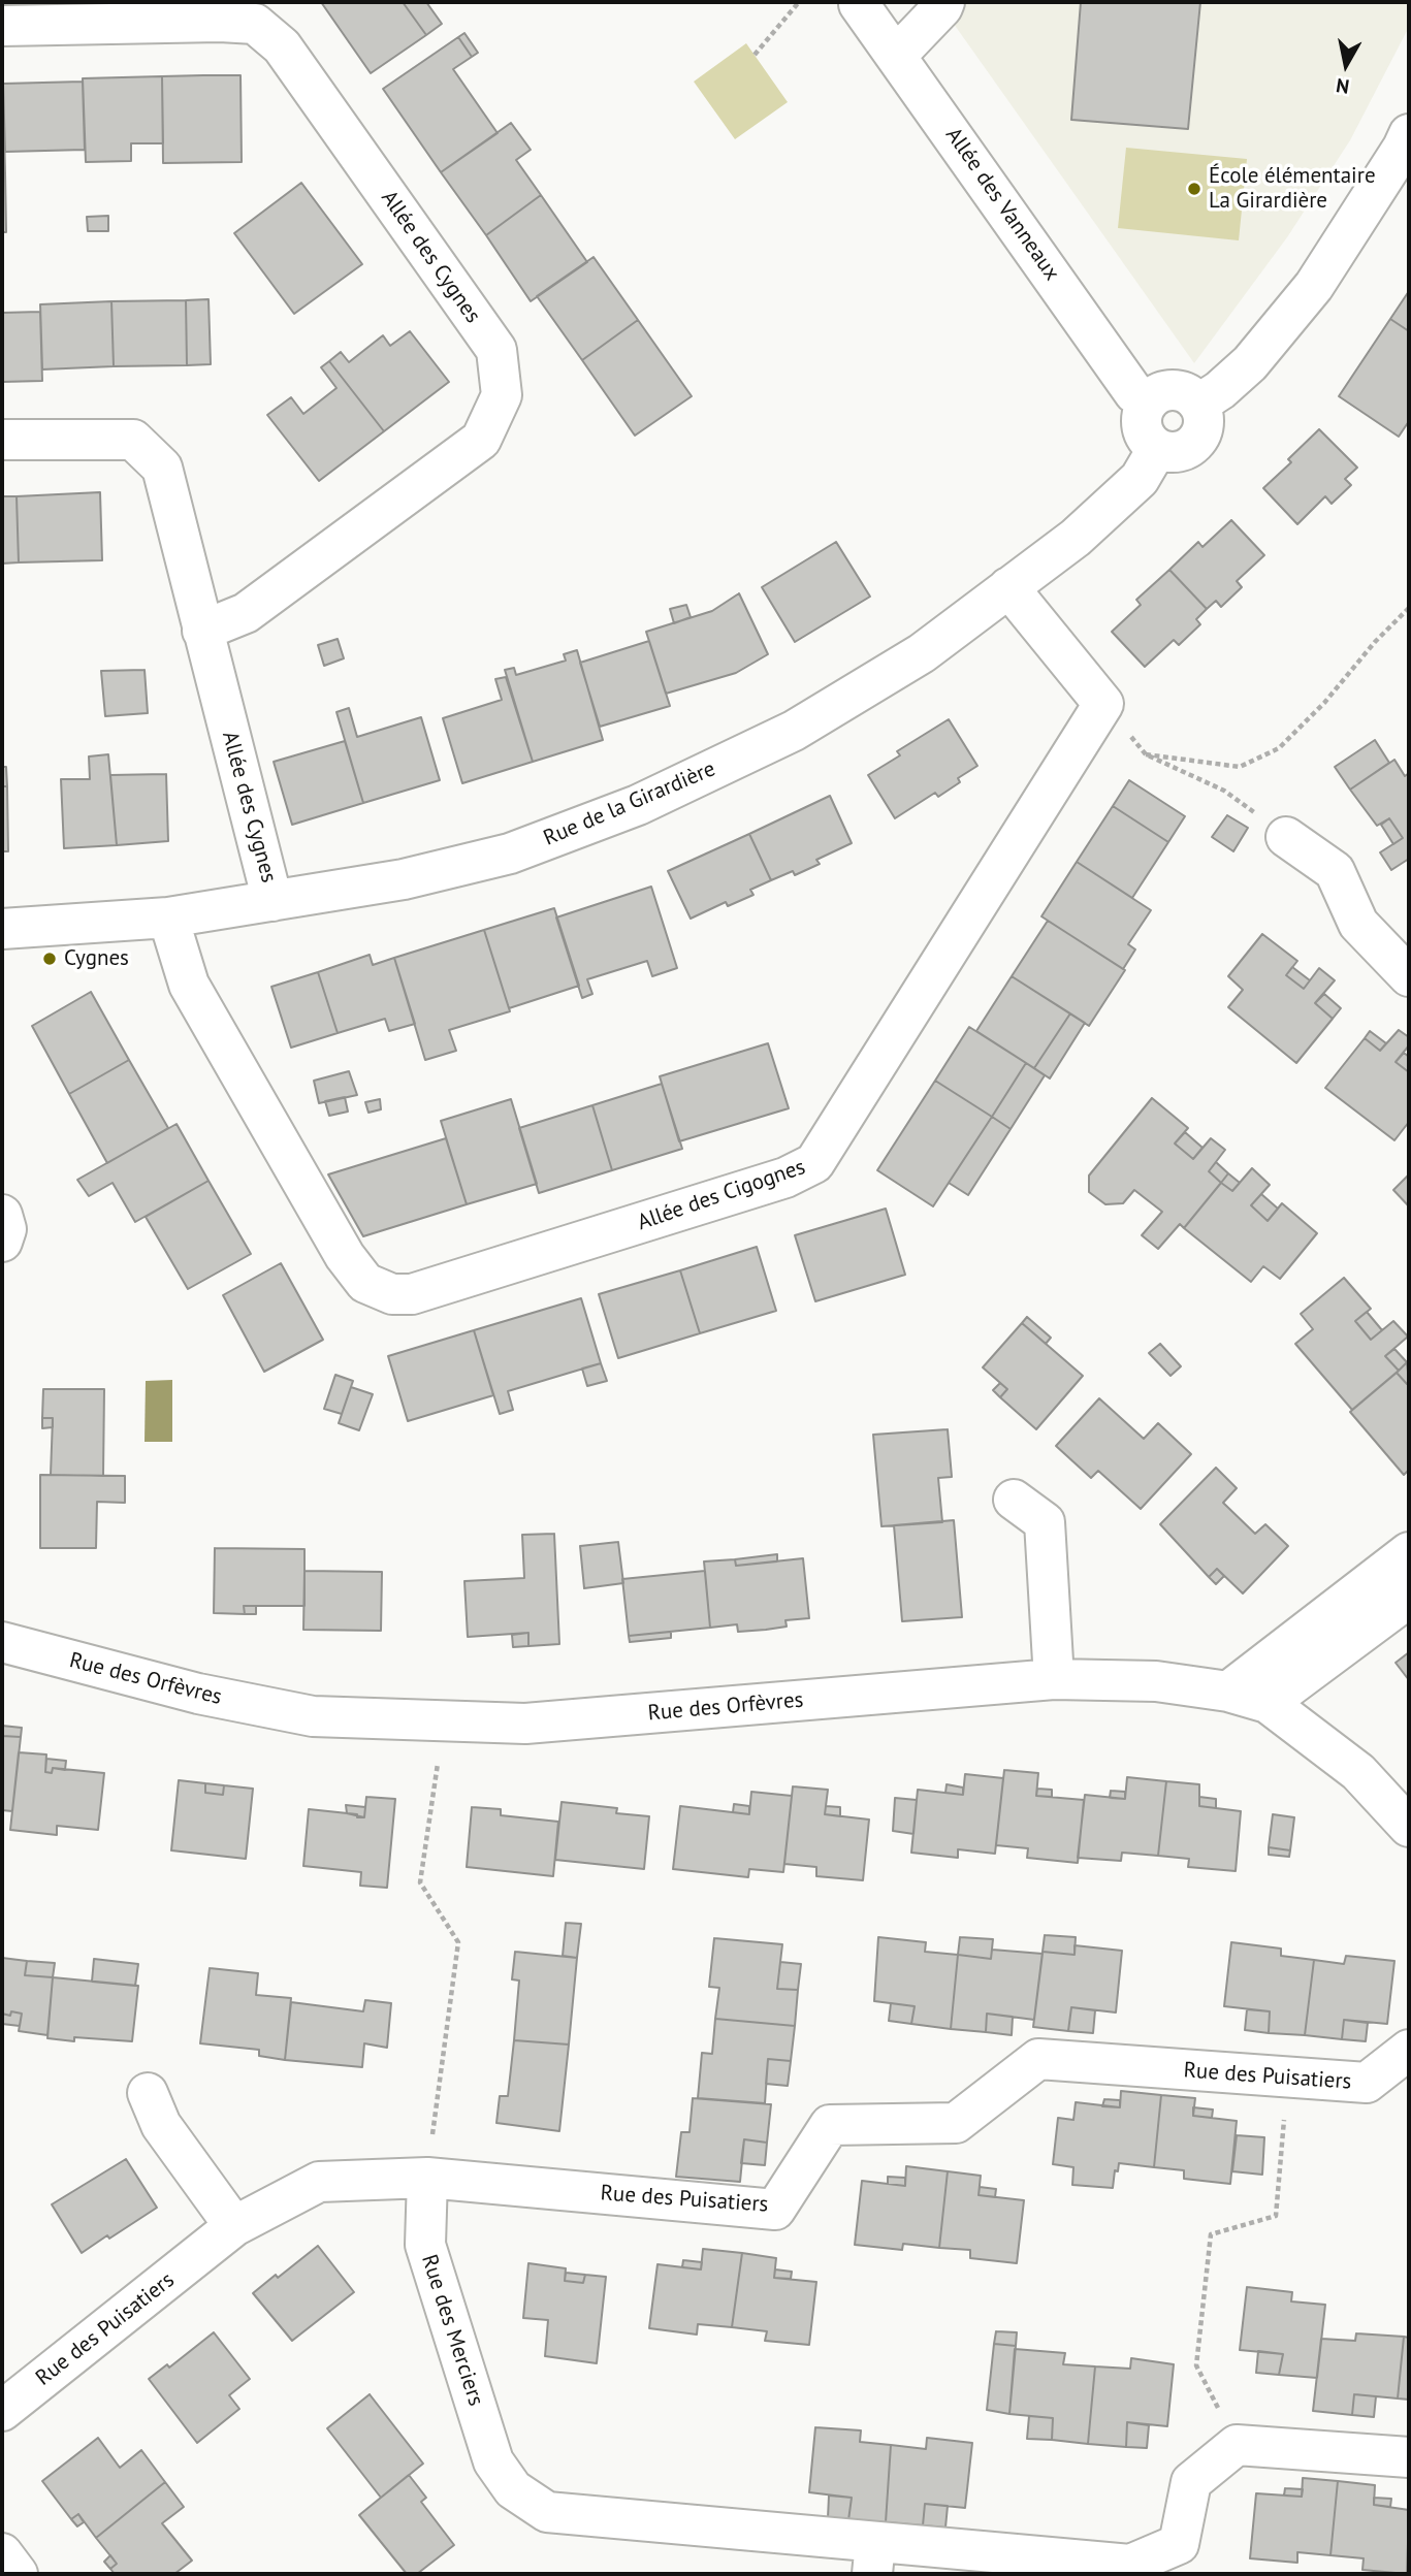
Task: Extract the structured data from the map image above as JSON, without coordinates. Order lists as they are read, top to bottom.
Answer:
{
  "streets": {
    "street": [
      "Allée des Vanneaux",
      "Allée des Cygnes",
      "Rue de la Girardière",
      "Allée des Cigognes",
      "Rue des Orfèvres",
      "Rue des Puisatiers",
      "Rue des Merciers"
    ]
  },
  "crossings": [
    ["Allée des Vanneaux", "Rue de la Girardière"],
    ["Allée des Cygnes", "Rue de la Girardière"],
    ["Rue de la Girardière", "Allée des Cigognes"],
    ["Rue des Puisatiers", "Rue des Merciers"]
  ],
  "places": ["École élémentaire La Girardière", "Cygnes"],
  "north": "bottom"
}
